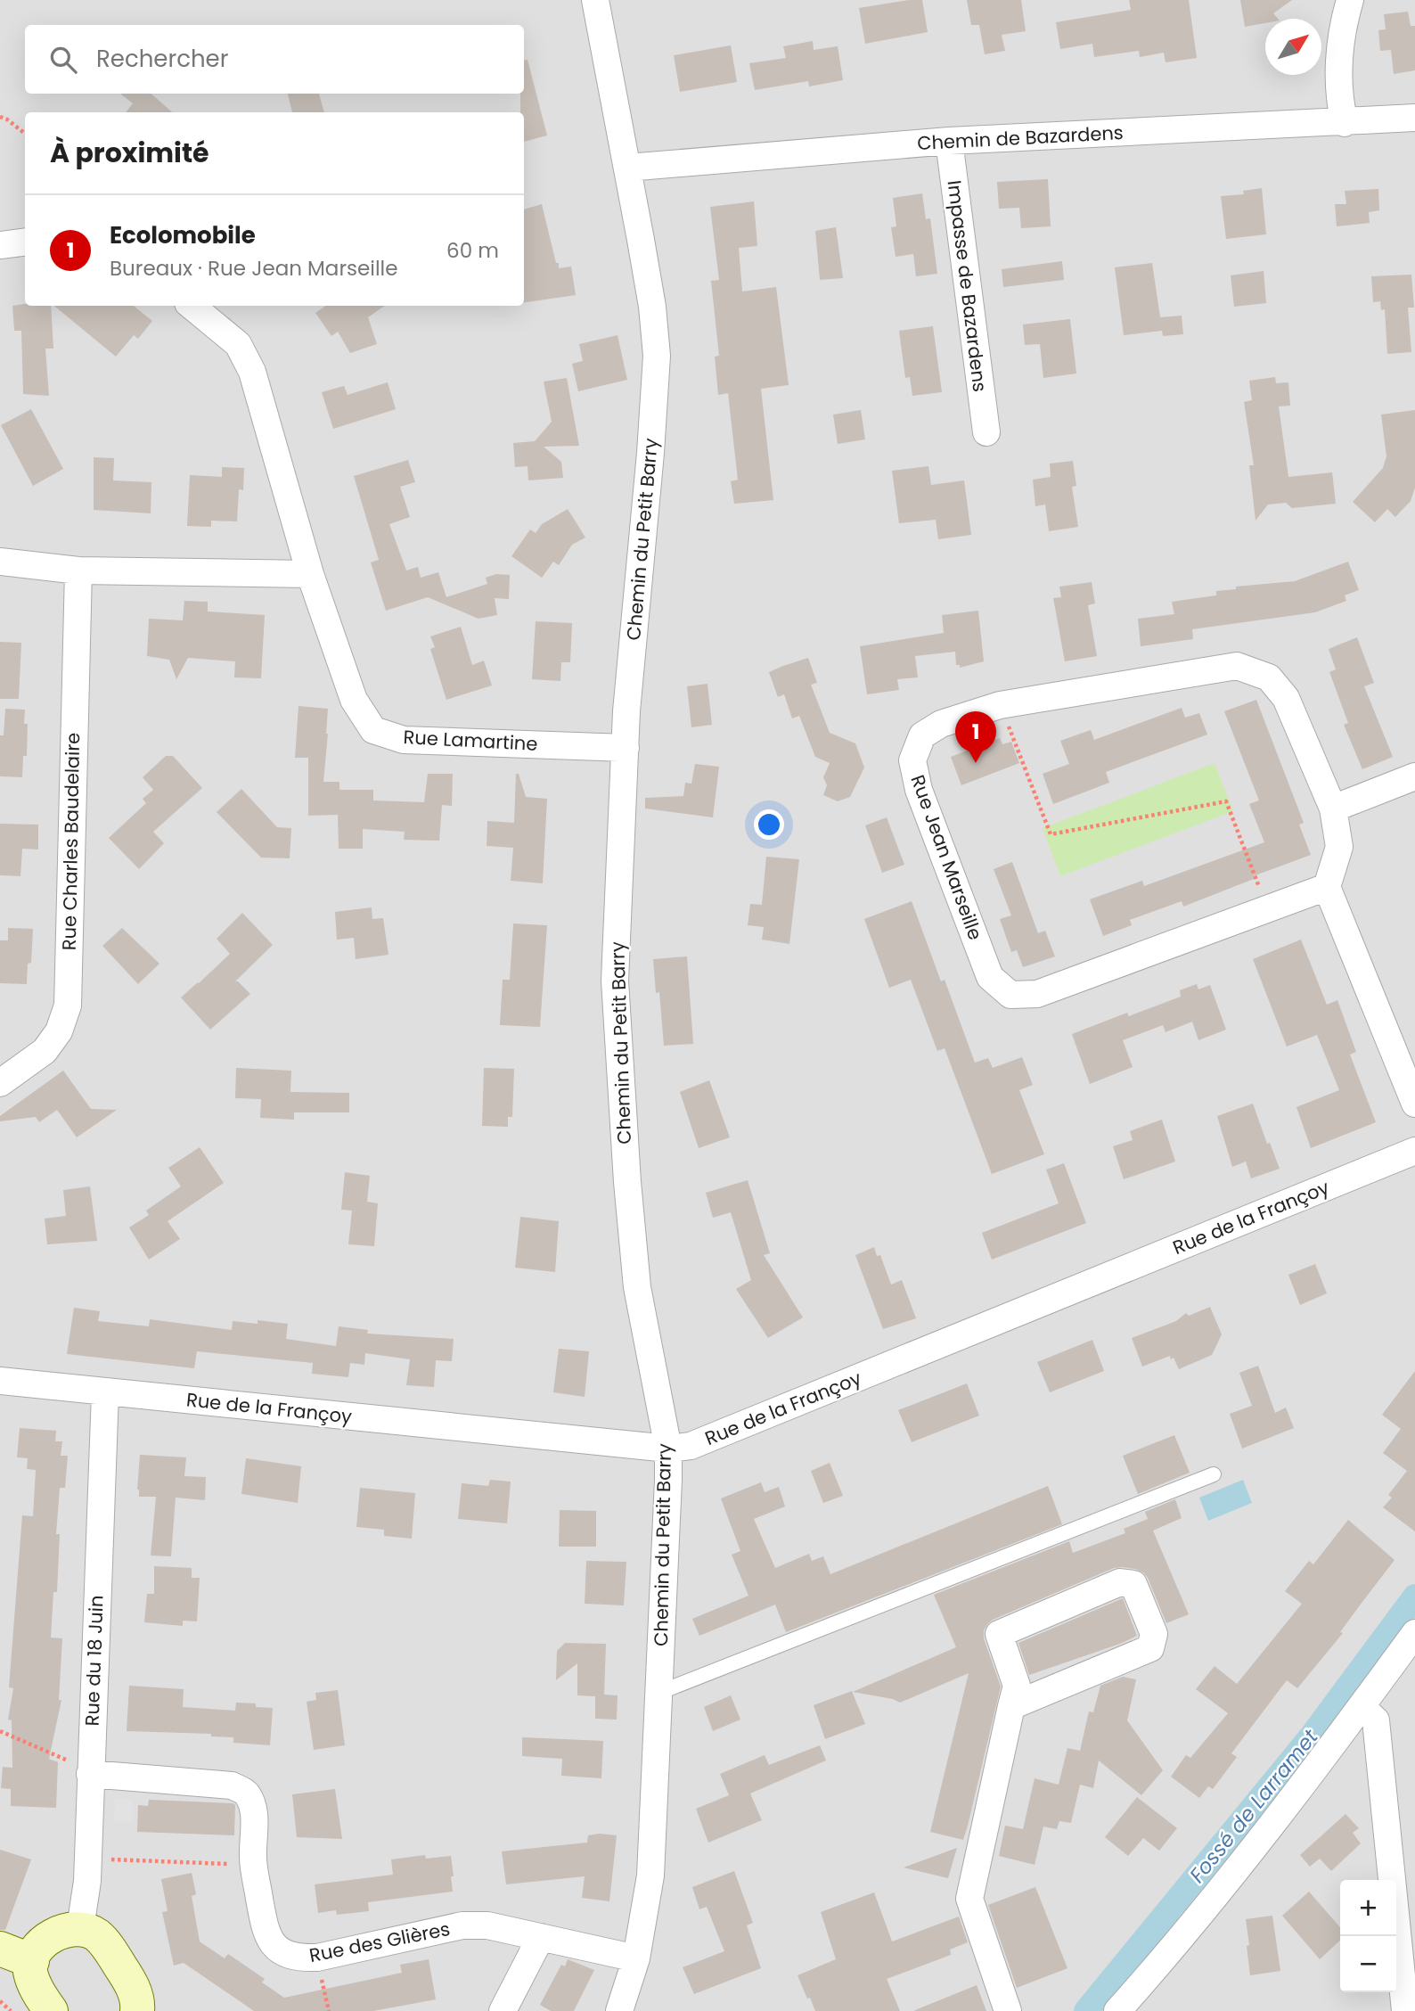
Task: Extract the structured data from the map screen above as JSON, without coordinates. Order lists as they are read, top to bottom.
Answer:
{
  "streets": {
    "street": [
      "Chemin de Bazardens",
      "Impasse de Bazardens",
      "Chemin du Petit Barry",
      "Rue Lamartine",
      "Rue Charles Baudelaire",
      "Rue Jean Marseille",
      "Rue de la Françoy",
      "Rue du 18 Juin",
      "Rue des Glières"
    ]
  },
  "crossings": [
    ["Chemin de Bazardens", "Impasse de Bazardens"],
    ["Chemin de Bazardens", "Chemin du Petit Barry"],
    ["Chemin du Petit Barry", "Rue Lamartine"],
    ["Chemin du Petit Barry", "Rue de la Françoy"],
    ["Chemin du Petit Barry", "Rue des Glières"],
    ["Rue de la Françoy", "Rue du 18 Juin"],
    ["Rue du 18 Juin", "Rue des Glières"]
  ],
  "water": ["Fossé de Larramet"],
  "north": "top right",
  "page": {
    "search": "Rechercher",
    "heading": "À proximité",
    "list": [
      {
        "mark": "1",
        "name": "Ecolomobile",
        "note": "Bureaux · Rue Jean Marseille",
        "value": "60 m"
      }
    ],
    "pins": "1",
    "map_buttons": ["+", "−"]
  }
}
